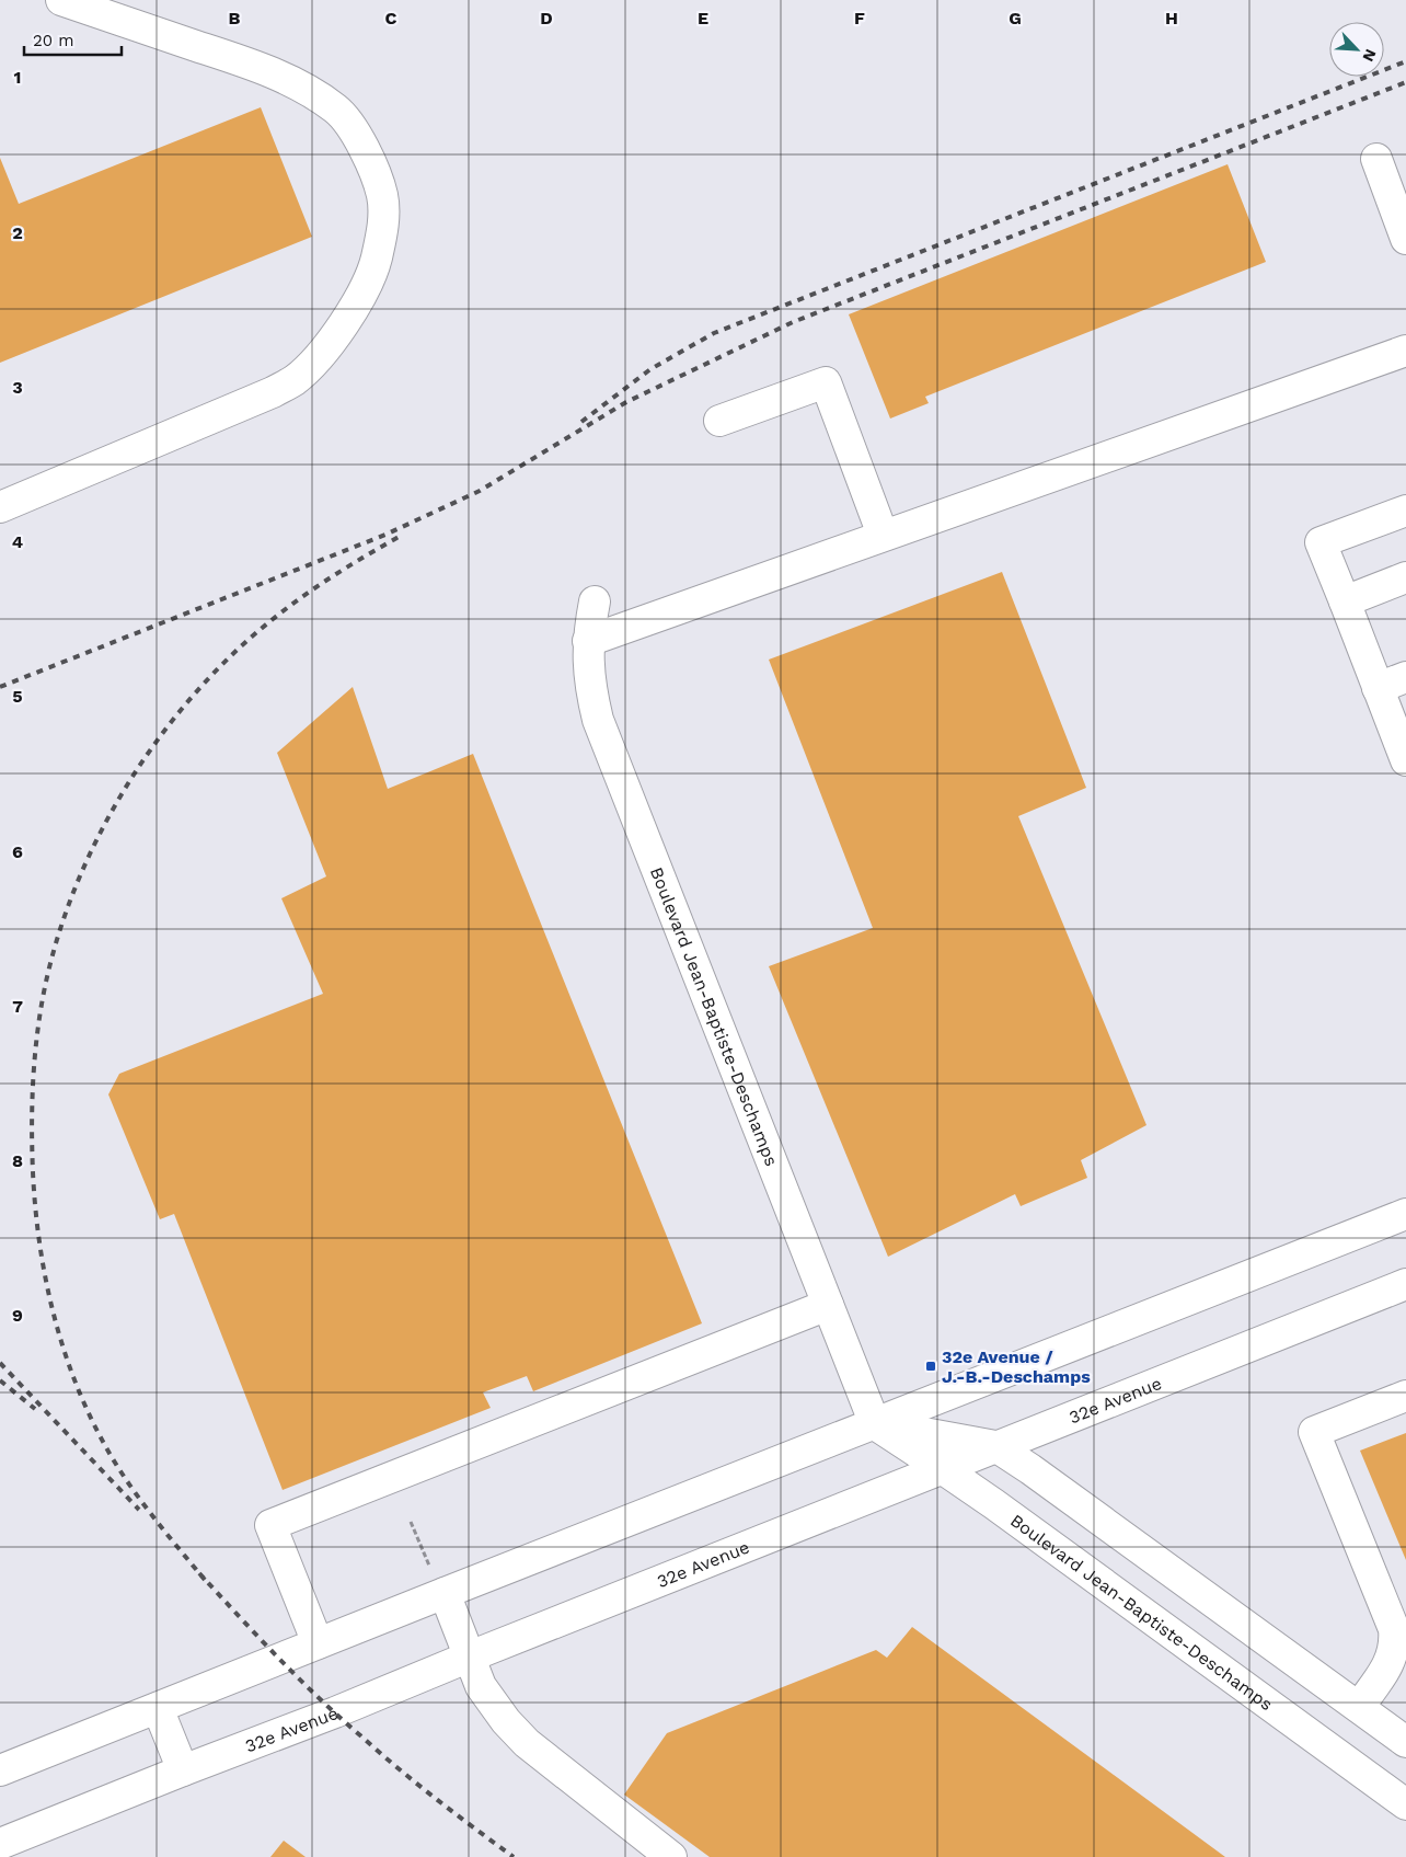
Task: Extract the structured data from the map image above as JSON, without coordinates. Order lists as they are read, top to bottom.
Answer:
{
  "streets": {
    "street": ["Boulevard Jean-Baptiste-Deschamps", "32e Avenue"]
  },
  "crossings": [
    ["Boulevard Jean-Baptiste-Deschamps", "32e Avenue"]
  ],
  "places": {
    "transit": ["32e Avenue / J.-B.-Deschamps"]
  },
  "scale_bar": "20 m",
  "north": "bottom right",
  "grid": {
    "columns": [
      "B",
      "C",
      "D",
      "E",
      "F",
      "G",
      "H"
    ],
    "rows": [
      "1",
      "2",
      "3",
      "4",
      "5",
      "6",
      "7",
      "8",
      "9"
    ]
  }
}
